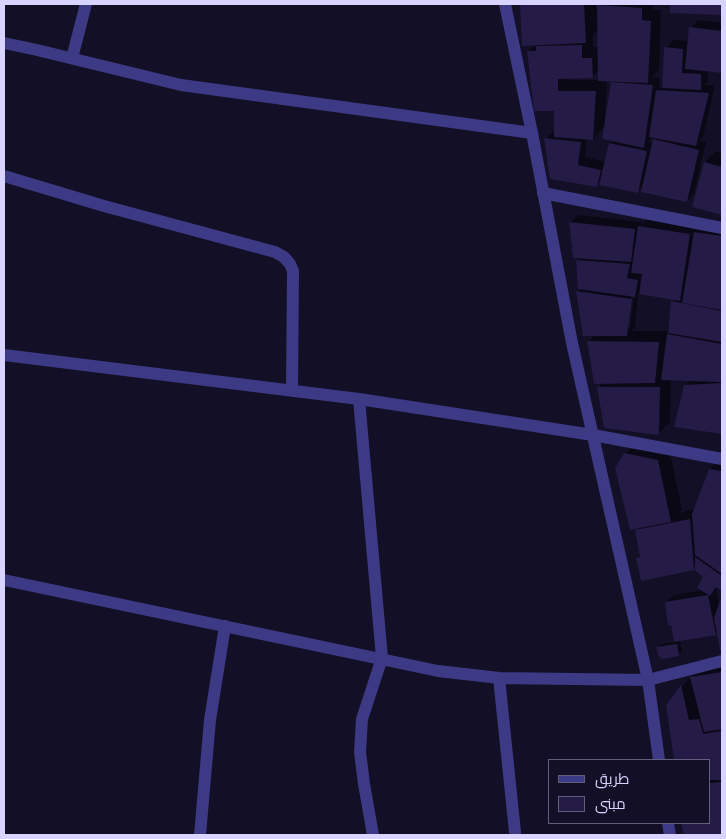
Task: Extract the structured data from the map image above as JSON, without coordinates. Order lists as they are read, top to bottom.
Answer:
{
  "legend": ["طريق", "مبنى"]
}
